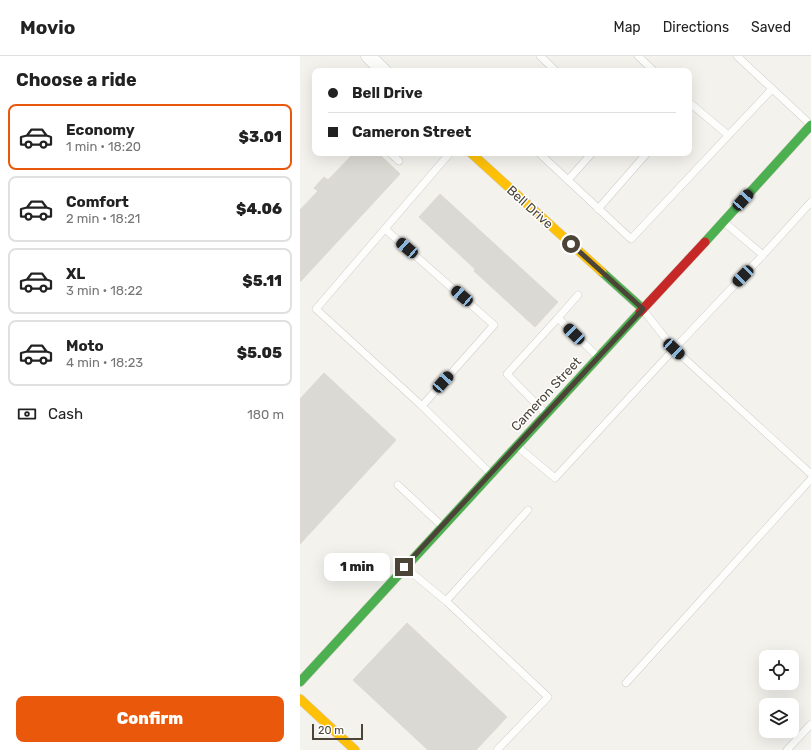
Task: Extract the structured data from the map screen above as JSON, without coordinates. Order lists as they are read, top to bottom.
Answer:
{
  "streets": {
    "street": ["Bell Drive", "Cameron Street"]
  },
  "crossings": [
    ["Bell Drive", "Cameron Street"]
  ],
  "scale_bar": "20 m",
  "page": {
    "header": "Movio",
    "nav": ["Map", "Directions", "Saved"],
    "heading": "Choose a ride",
    "banner": ["Bell Drive", "Cameron Street"],
    "list": [
      {
        "name": "Economy",
        "note": "1 min · 18:20",
        "value": "$3.01"
      },
      {
        "name": "Comfort",
        "note": "2 min · 18:21",
        "value": "$4.06"
      },
      {
        "name": "XL",
        "note": "3 min · 18:22",
        "value": "$5.11"
      },
      {
        "name": "Moto",
        "note": "4 min · 18:23",
        "value": "$5.05"
      }
    ],
    "pay": ["Cash", "180 m"],
    "bubble": "1 min",
    "buttons": "Confirm",
    "scale": "20 m"
  }
}
